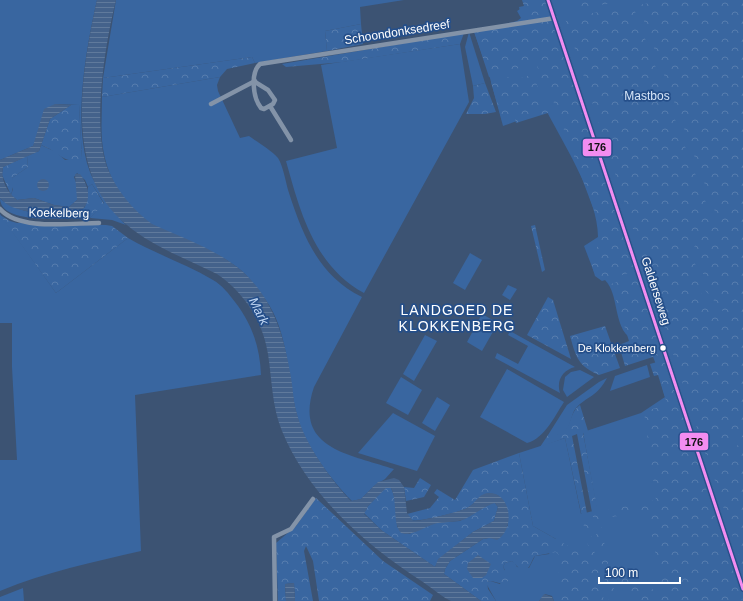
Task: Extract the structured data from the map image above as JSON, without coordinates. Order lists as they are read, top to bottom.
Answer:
{
  "streets": {
    "street": ["Schoondonksedreef", "Koekelberg", "Galderseweg"]
  },
  "crossings": [
    ["Schoondonksedreef", "Galderseweg"]
  ],
  "districts": ["LANDGOED DE KLOKKENBERG"],
  "water": ["Mark"],
  "parks": ["Mastbos"],
  "places": ["De Klokkenberg"],
  "lines": ["transit line 176"],
  "scale_bar": "100 m"
}
